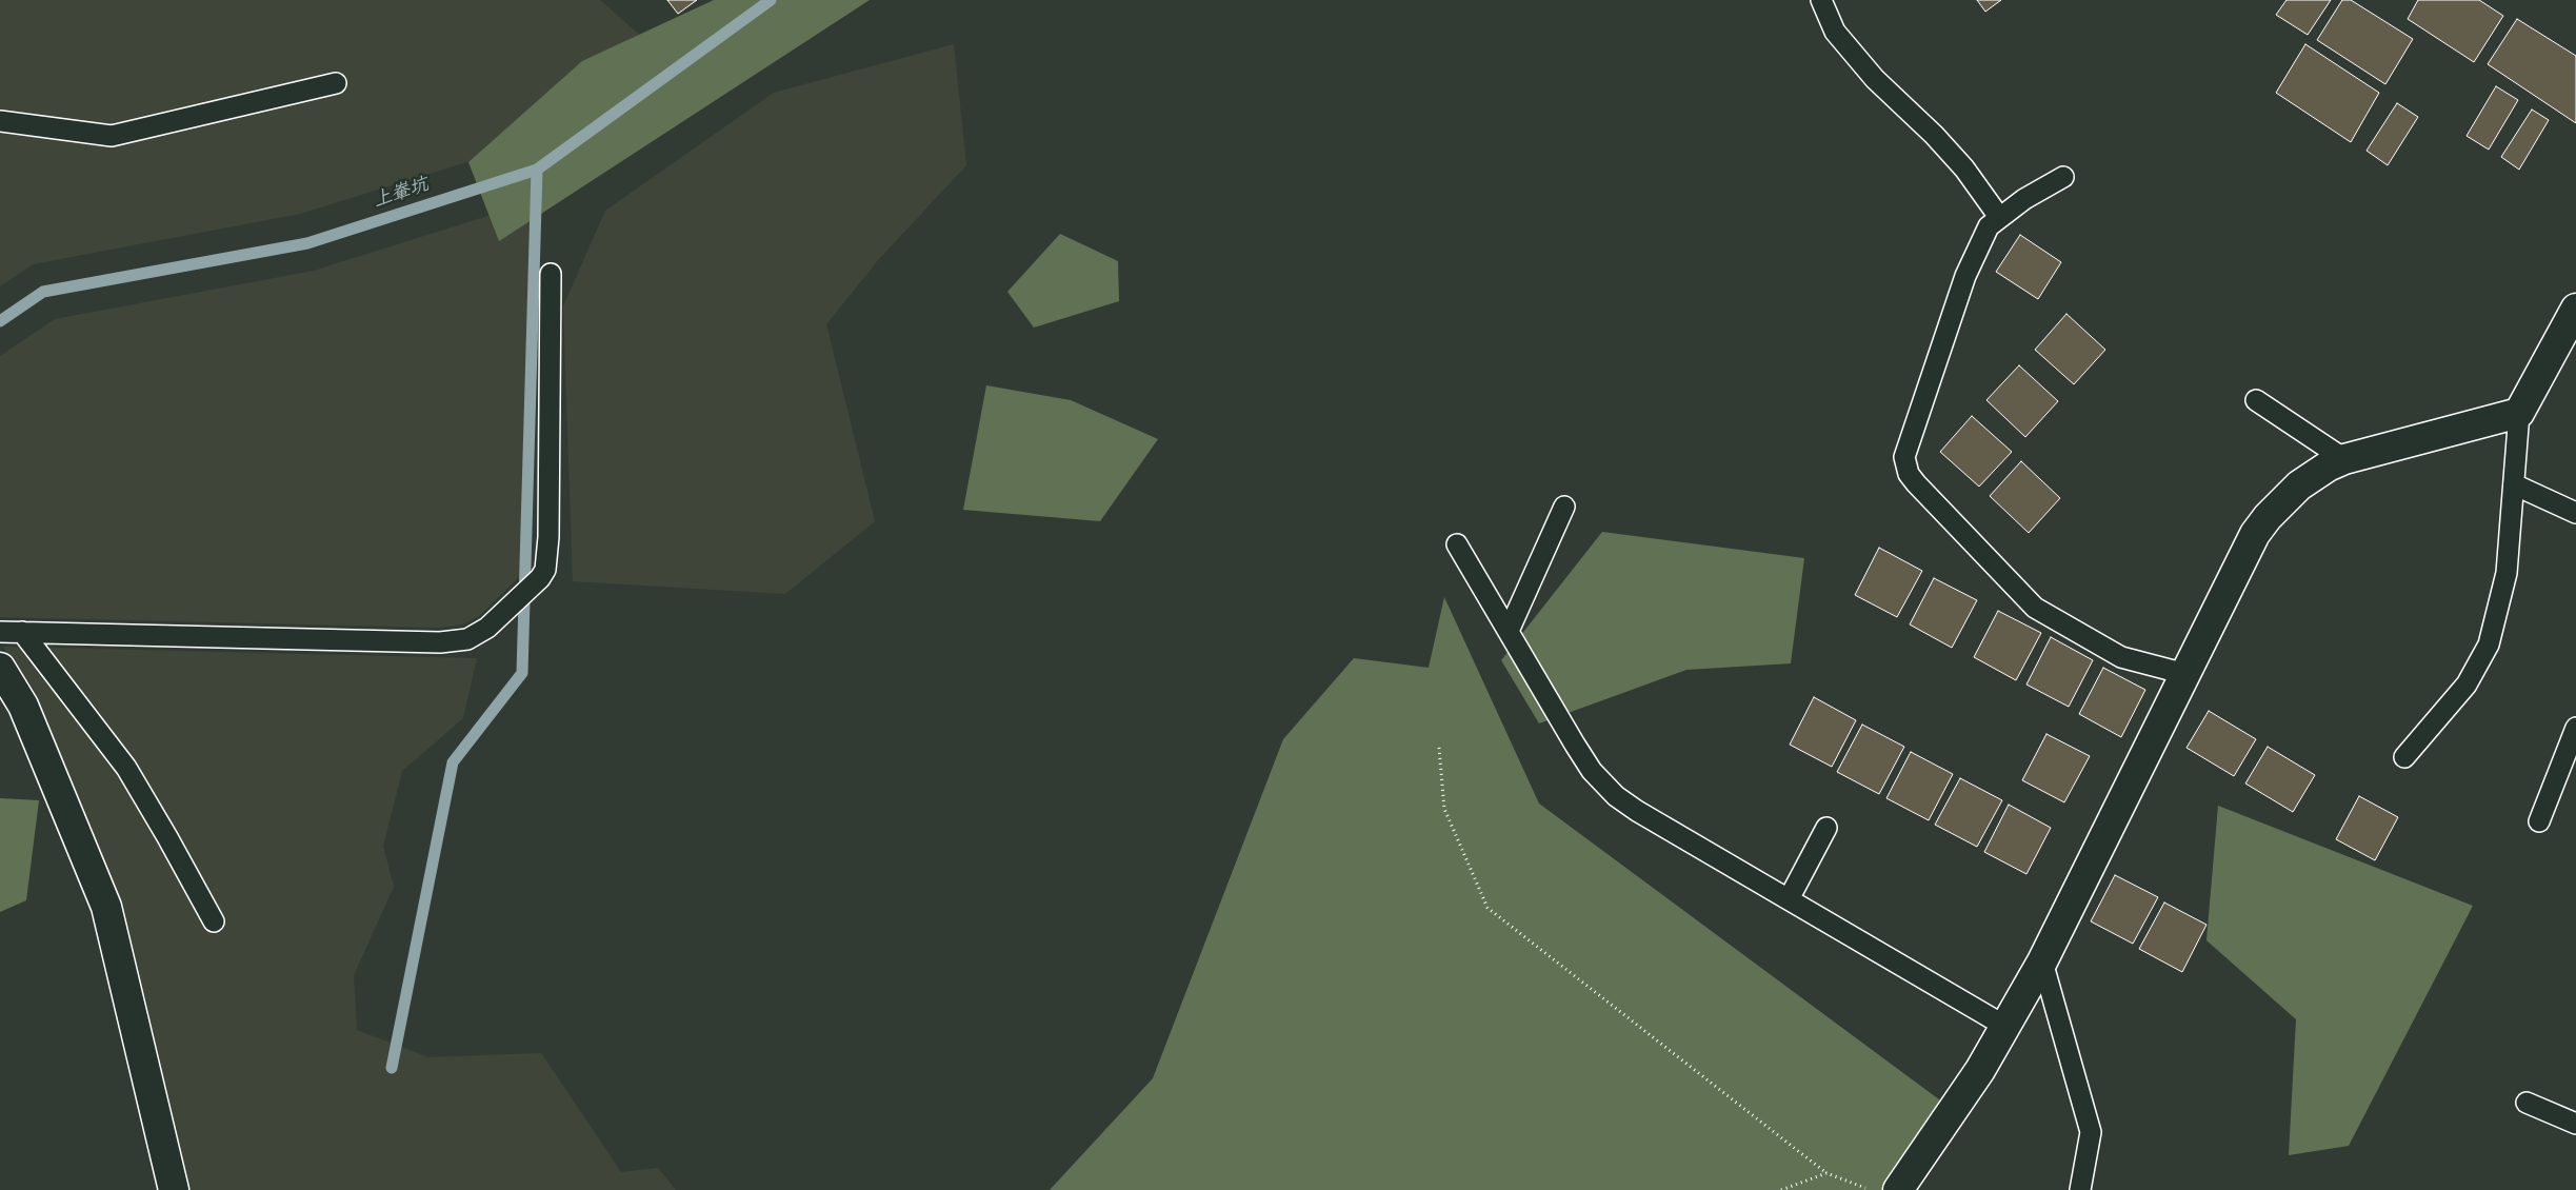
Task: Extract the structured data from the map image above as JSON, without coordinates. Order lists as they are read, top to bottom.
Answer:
{
  "water": ["上輋坑"]
}
